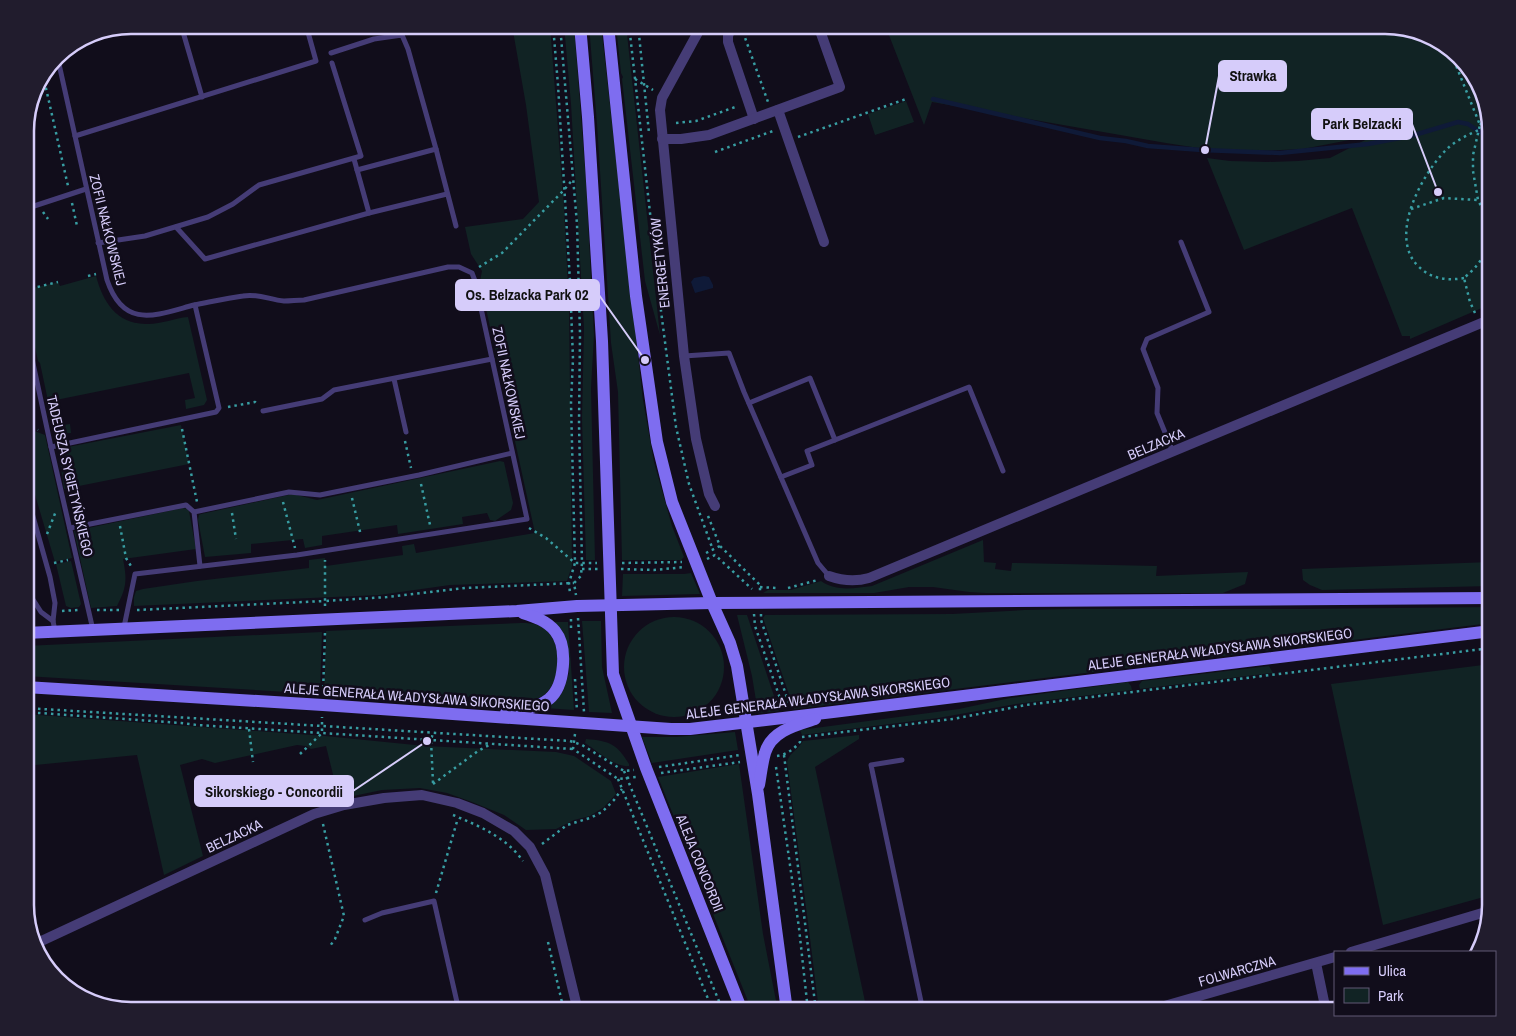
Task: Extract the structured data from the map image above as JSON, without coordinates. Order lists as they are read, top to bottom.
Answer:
{
  "streets": {
    "main road": ["ALEJE GENERAŁA WŁADYSŁAWA SIKORSKIEGO", "ALEJA CONCORDII"],
    "street": ["ENERGETYKÓW", "BELZACKA", "FOLWARCZNA"],
    "lane": ["ZOFII NAŁKOWSKIEJ", "TADEUSZA SYGIETYŃSKIEGO"]
  },
  "crossings": [
    ["ALEJE GENERAŁA WŁADYSŁAWA SIKORSKIEGO", "ALEJA CONCORDII"]
  ],
  "places": [
    "Strawka",
    "Park Belzacki",
    "Os. Belzacka Park 02",
    "Sikorskiego - Concordii"
  ],
  "legend": ["Ulica", "Park"]
}
